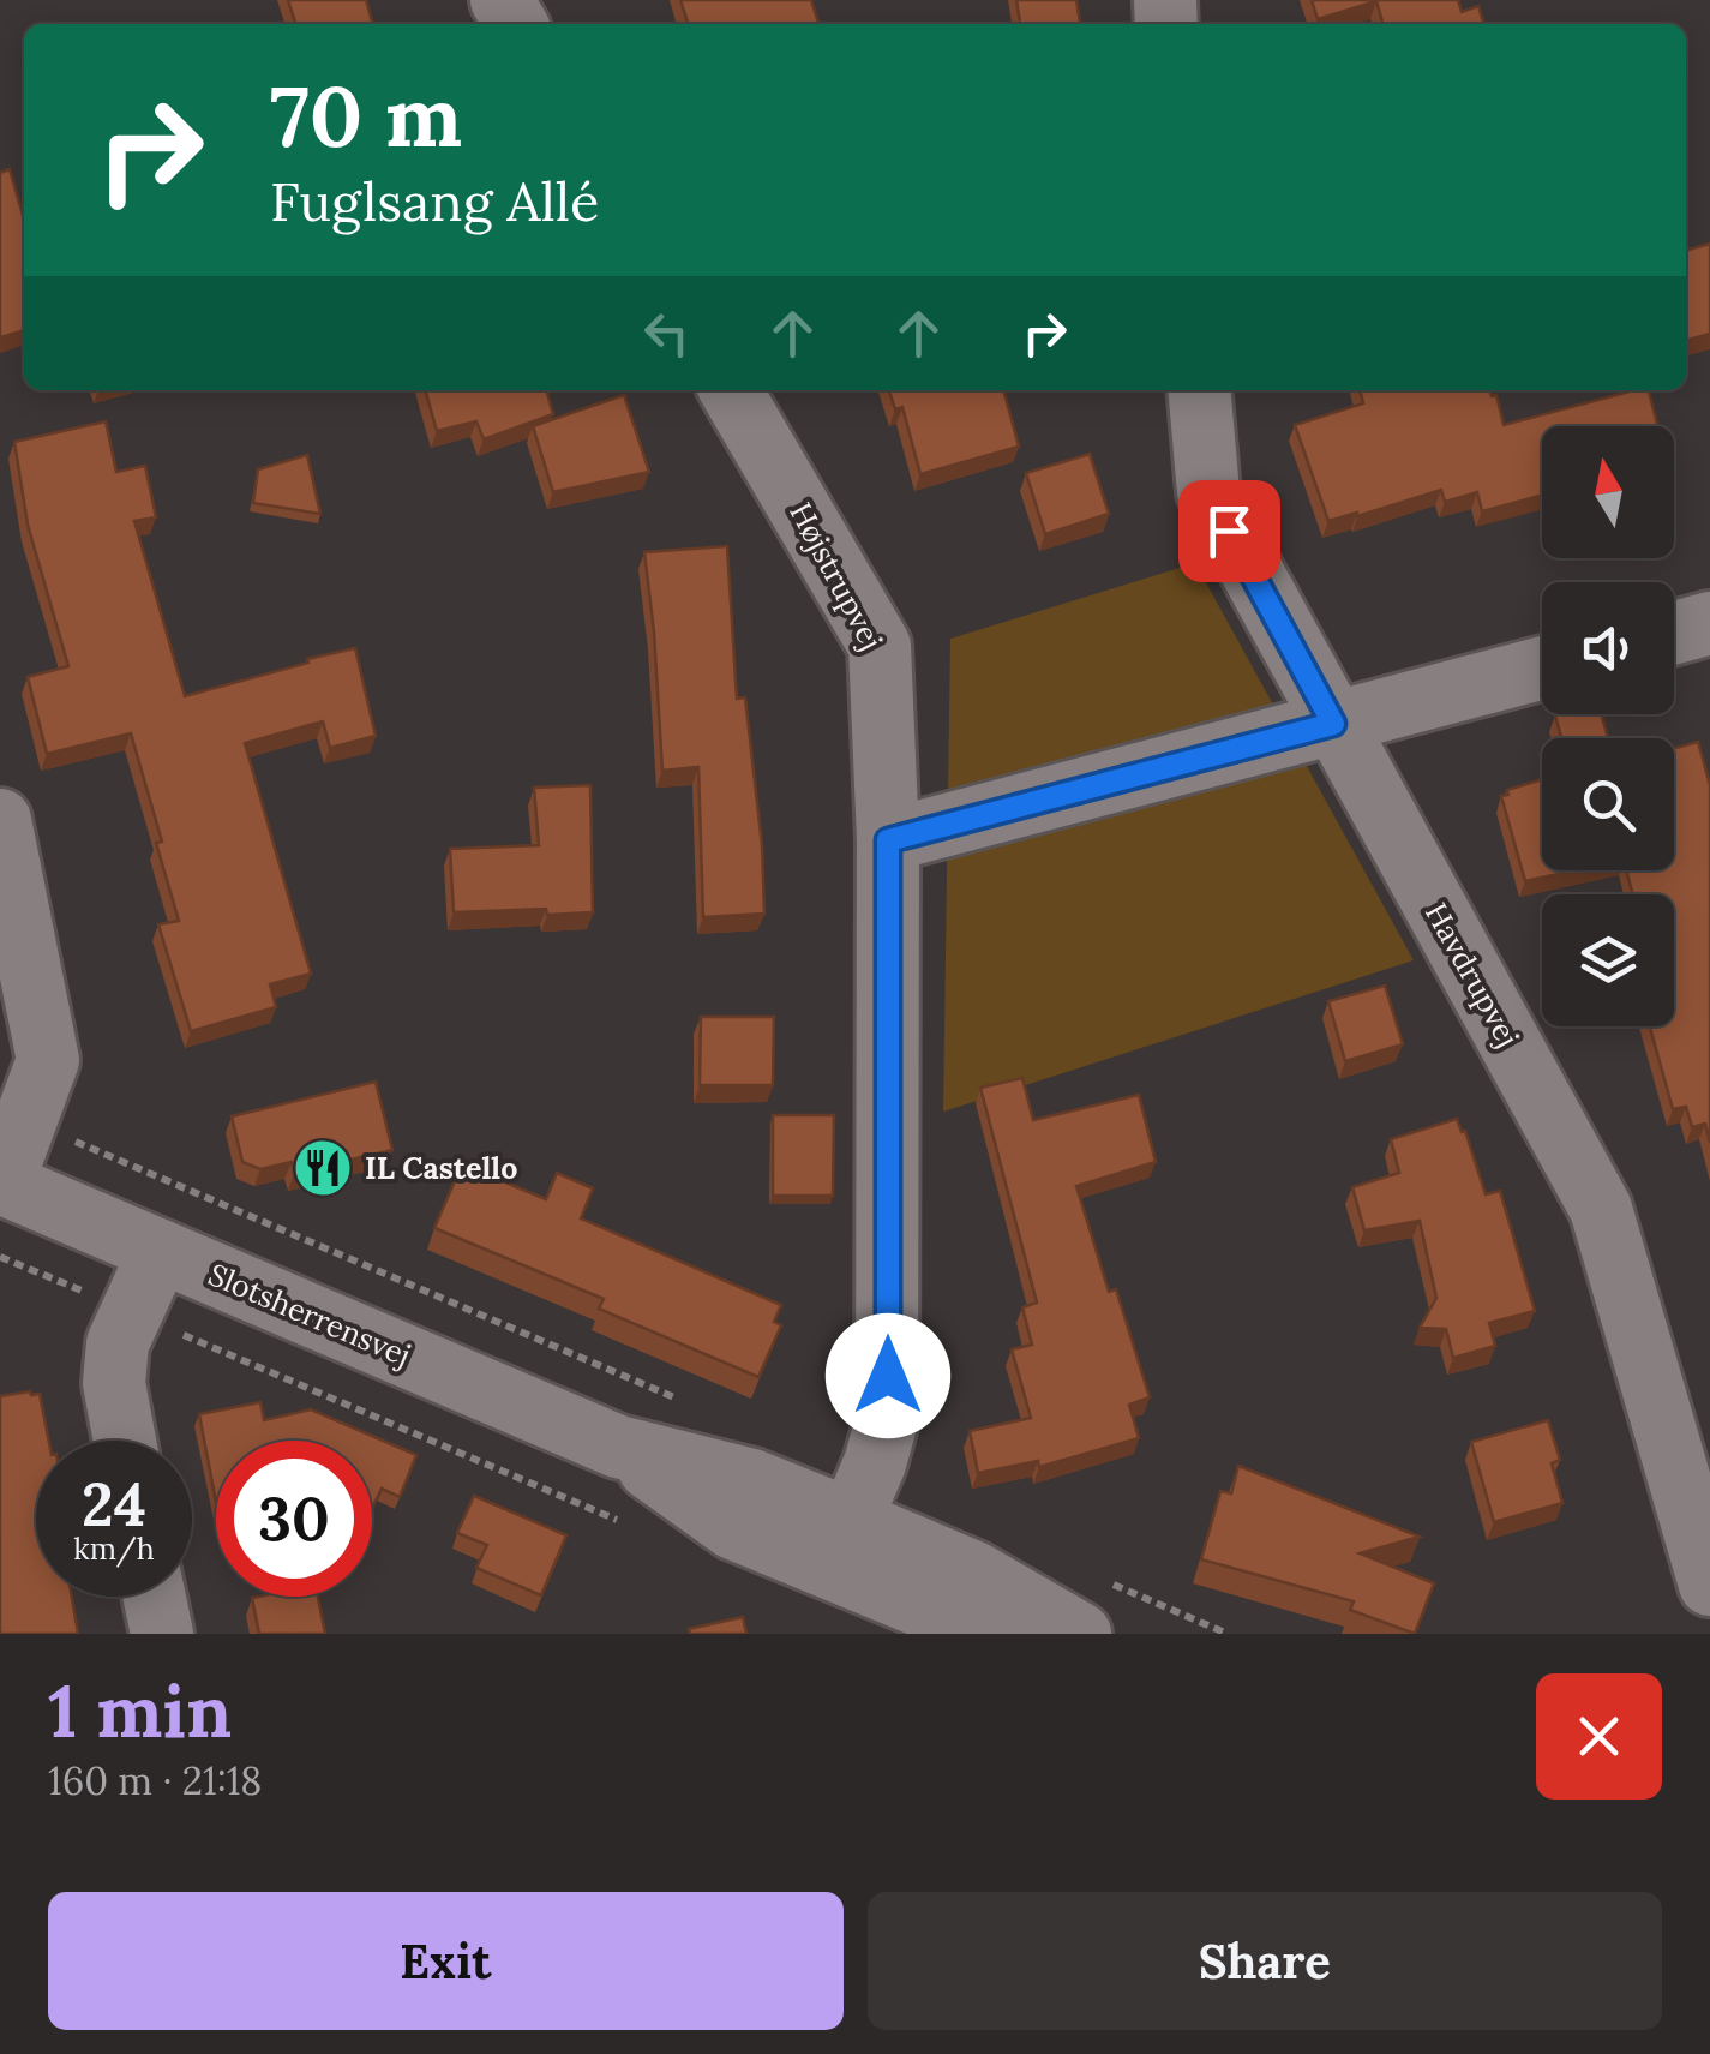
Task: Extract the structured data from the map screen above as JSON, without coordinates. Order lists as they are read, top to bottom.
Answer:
{
  "streets": {
    "street": ["Højstrupvej", "Havdrupvej", "Slotsherrensvej"]
  },
  "crossings": [
    ["Højstrupvej", "Slotsherrensvej"]
  ],
  "places": {
    "restaurant": ["IL Castello"]
  },
  "north": "top",
  "page": {
    "turn": ["70 m", "Fuglsang Allé"],
    "speed": "24 km/h",
    "limit": "30",
    "heading": ["1 min", "160 m · 21:18"],
    "buttons": ["Exit", "Share"]
  }
}
